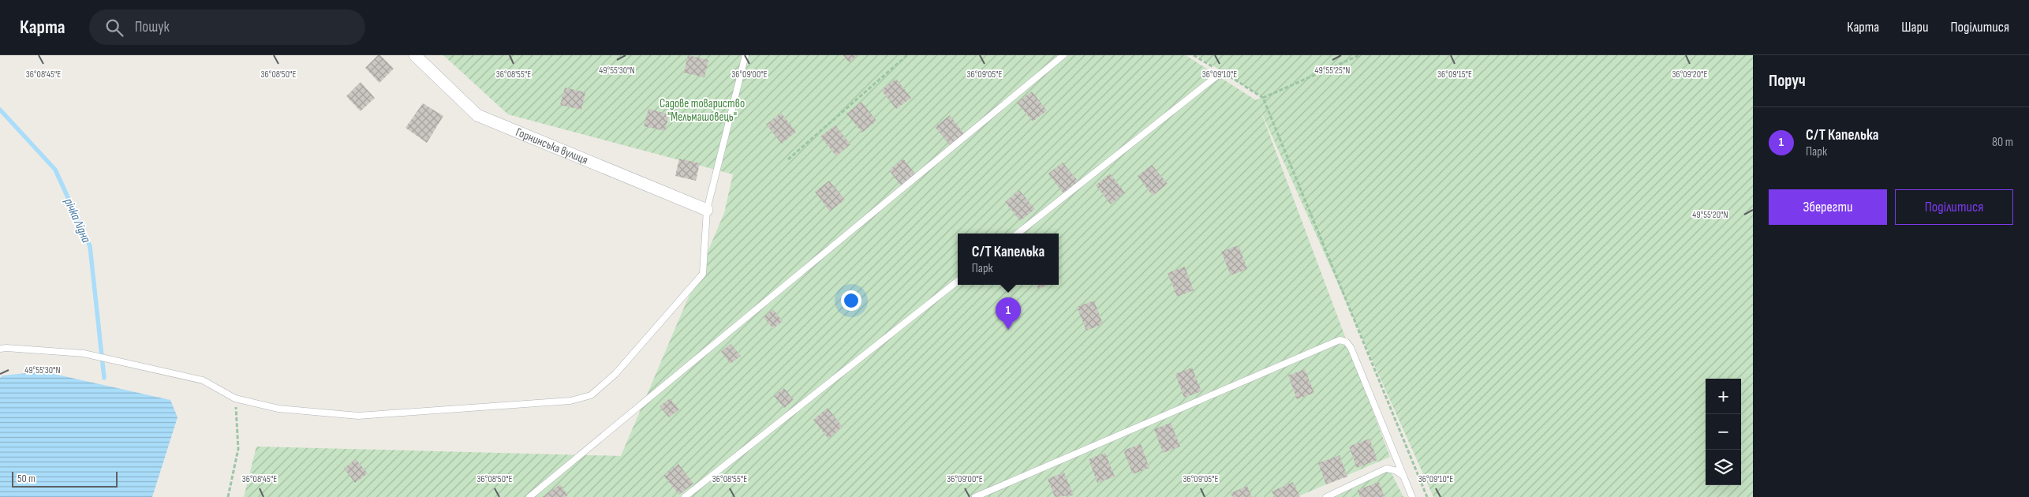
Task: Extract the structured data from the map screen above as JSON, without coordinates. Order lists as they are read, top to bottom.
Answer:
{
  "streets": {
    "street": ["Горнинська вулиця"]
  },
  "water": ["річка Лідна"],
  "parks": ["Садове товариство \"Мельмашовець\""],
  "scale_bar": "50 m",
  "page": {
    "header": "Карта",
    "search": "Пошук",
    "nav": ["Карта", "Шари", "Поділитися"],
    "heading": "Поруч",
    "list": [
      {
        "mark": "1",
        "name": "С/Т Капелька",
        "note": "Парк",
        "value": "80 m"
      }
    ],
    "buttons": ["Зберегти", "Поділитися"],
    "popup": ["С/Т Капелька", "Парк"],
    "pins": "1",
    "map_buttons": ["+", "−"],
    "scale": "50 m"
  },
  "coordinates": [
    "49°55'30\"N",
    "49°55'25\"N",
    "36°09'20\"E",
    "36°08'45\"E",
    "36°08'50\"E",
    "36°08'55\"E",
    "36°09'00\"E",
    "36°09'05\"E",
    "36°09'10\"E",
    "36°09'15\"E",
    "49°55'20\"N"
  ]
}
